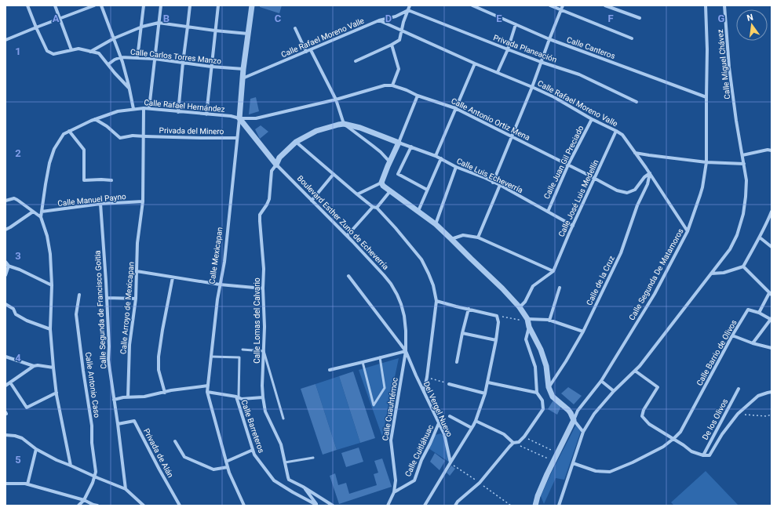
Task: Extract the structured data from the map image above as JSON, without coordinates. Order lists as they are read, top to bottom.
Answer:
{
  "streets": {
    "street": [
      "Calle Rafael Moreno Valle",
      "Calle Canteros",
      "Privada Planeación",
      "Calle Carlos Torres Manzo",
      "Calle Miguel Chávez",
      "Calle Rafael Hernández",
      "Calle Antonio Ortiz Mena",
      "Privada del Minero",
      "Calle Juan Gil Preciado",
      "Calle Luis Echeverría",
      "Calle José Luis Medellín",
      "Calle Manuel Payno",
      "Boulevard Esther Zuno de Echeverría",
      "Calle Mexicapan",
      "Calle Segunda De Matamoros",
      "Calle de la Cruz",
      "Calle Arroyo de Mexicapan",
      "Calle Segunda de Francisco Goitia",
      "Calle Lomas del Calvario",
      "Calle Barrio de Olivos",
      "Calle Antonio Caso",
      "Calle Cuauhtémoc",
      "Del Vergel Nuevo",
      "De los Olivos",
      "Calle Barreteros",
      "Calle Cuitláhuac",
      "Privada de Alán"
    ]
  },
  "crossings": [
    ["Calle Rafael Moreno Valle", "Privada Planeación"],
    ["Calle Rafael Moreno Valle", "Calle Antonio Ortiz Mena"],
    ["Calle Rafael Moreno Valle", "Calle Juan Gil Preciado"],
    ["Calle Rafael Moreno Valle", "Calle José Luis Medellín"],
    ["Calle Rafael Moreno Valle", "Calle Mexicapan"],
    ["Calle Rafael Moreno Valle", "Calle Segunda De Matamoros"],
    ["Calle Rafael Moreno Valle", "Calle de la Cruz"],
    ["Calle Canteros", "Calle Segunda De Matamoros"],
    ["Calle Carlos Torres Manzo", "Calle Mexicapan"],
    ["Calle Rafael Hernández", "Calle Antonio Ortiz Mena"],
    ["Calle Rafael Hernández", "Privada del Minero"],
    ["Calle Rafael Hernández", "Boulevard Esther Zuno de Echeverría"],
    ["Calle Rafael Hernández", "Calle Mexicapan"],
    ["Calle Rafael Hernández", "Calle Arroyo de Mexicapan"],
    ["Calle Antonio Ortiz Mena", "Calle Juan Gil Preciado"],
    ["Calle Antonio Ortiz Mena", "Calle José Luis Medellín"],
    ["Calle Antonio Ortiz Mena", "Boulevard Esther Zuno de Echeverría"],
    ["Calle Antonio Ortiz Mena", "Calle Mexicapan"],
    ["Calle Antonio Ortiz Mena", "Calle de la Cruz"],
    ["Privada del Minero", "Calle Mexicapan"],
    ["Calle Juan Gil Preciado", "Calle Luis Echeverría"],
    ["Calle Luis Echeverría", "Calle José Luis Medellín"],
    ["Calle Manuel Payno", "Calle Arroyo de Mexicapan"],
    ["Calle Manuel Payno", "Calle Segunda de Francisco Goitia"],
    ["Boulevard Esther Zuno de Echeverría", "Calle Mexicapan"],
    ["Boulevard Esther Zuno de Echeverría", "Calle Lomas del Calvario"],
    ["Boulevard Esther Zuno de Echeverría", "Calle Cuauhtémoc"],
    ["Boulevard Esther Zuno de Echeverría", "Del Vergel Nuevo"],
    ["Calle Mexicapan", "Calle Barreteros"],
    ["Calle Segunda de Francisco Goitia", "Privada de Alán"],
    ["Calle Lomas del Calvario", "Calle Barreteros"],
    ["Calle Cuauhtémoc", "Del Vergel Nuevo"],
    ["Calle Cuauhtémoc", "Calle Cuitláhuac"],
    ["Del Vergel Nuevo", "Calle Cuitláhuac"]
  ],
  "north": "top",
  "grid": {
    "columns": [
      "A",
      "B",
      "C",
      "D",
      "E",
      "F",
      "G"
    ],
    "rows": [
      "1",
      "2",
      "3",
      "4",
      "5"
    ]
  }
}
